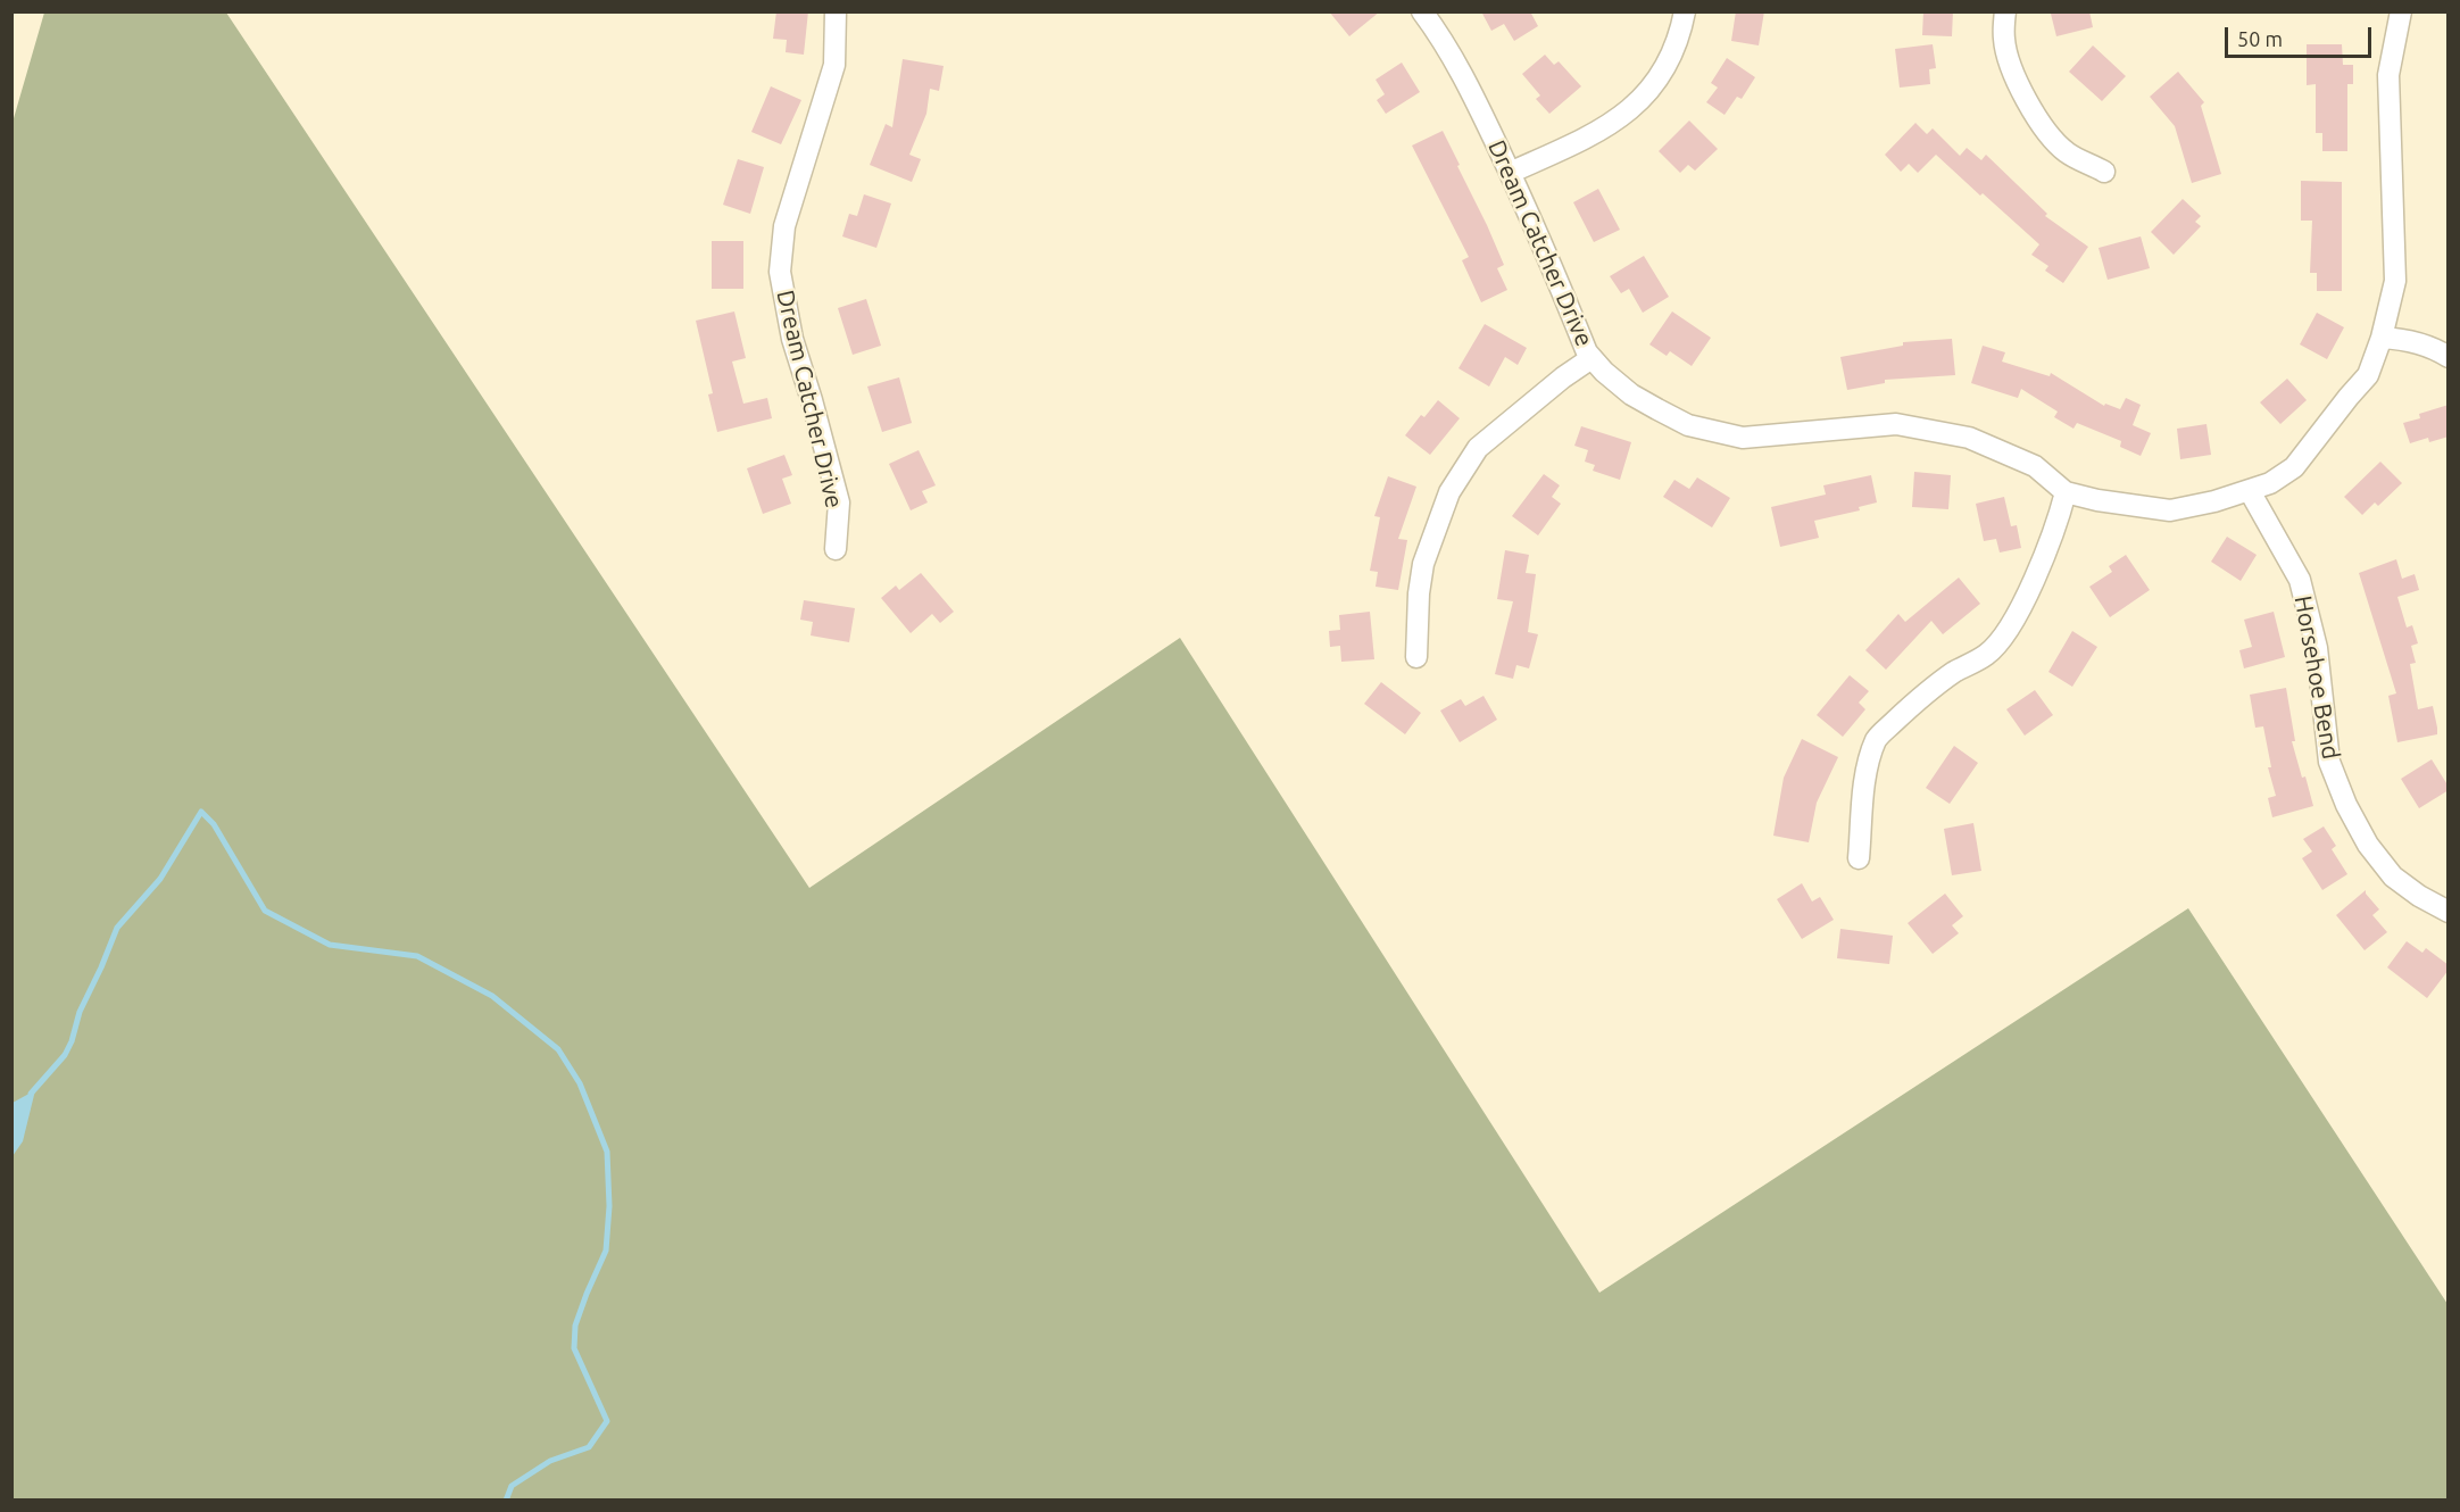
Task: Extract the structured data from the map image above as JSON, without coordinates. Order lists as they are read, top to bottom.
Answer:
{
  "streets": {
    "street": ["Dream Catcher Drive", "Horsehoe Bend"]
  },
  "crossings": [
    ["Dream Catcher Drive", "Horsehoe Bend"]
  ],
  "scale_bar": "50 m"
}
